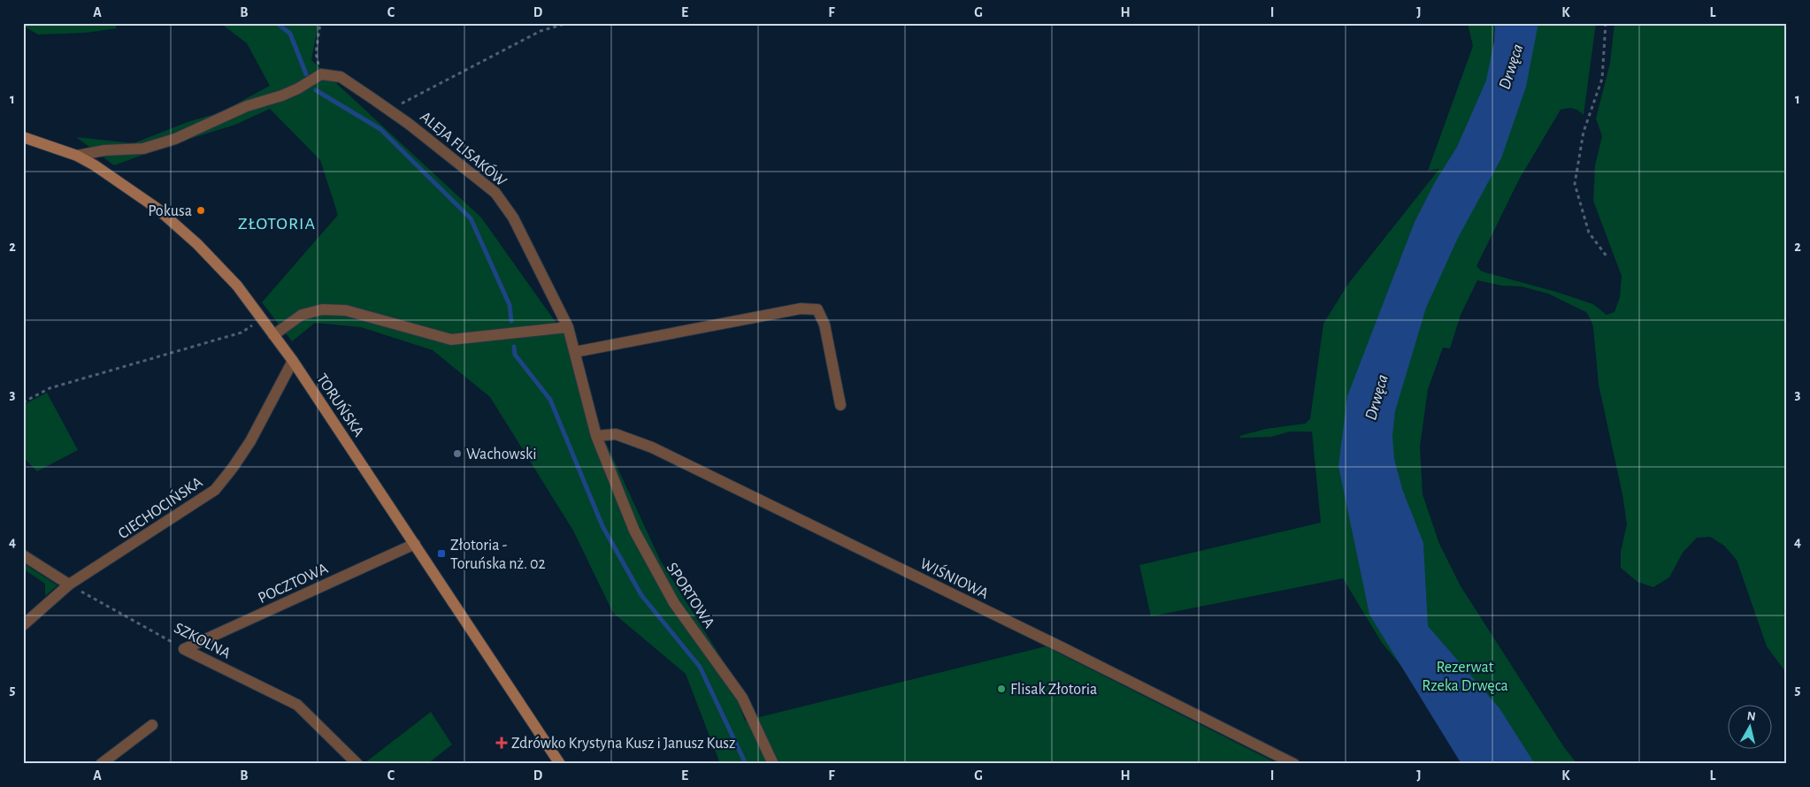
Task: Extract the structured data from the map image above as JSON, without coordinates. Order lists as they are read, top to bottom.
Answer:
{
  "streets": {
    "main road": ["TORUŃSKA"],
    "street": [
      "ALEJA FLISAKÓW",
      "CIECHOCIŃSKA",
      "WIŚNIOWA",
      "POCZTOWA",
      "SPORTOWA",
      "SZKOLNA"
    ]
  },
  "crossings": [
    ["ALEJA FLISAKÓW", "WIŚNIOWA"],
    ["ALEJA FLISAKÓW", "SPORTOWA"],
    ["TORUŃSKA", "CIECHOCIŃSKA"],
    ["TORUŃSKA", "POCZTOWA"],
    ["CIECHOCIŃSKA", "SZKOLNA"],
    ["WIŚNIOWA", "SPORTOWA"],
    ["POCZTOWA", "SZKOLNA"]
  ],
  "districts": ["ZŁOTORIA"],
  "water": ["Drwęca"],
  "parks": ["Rezerwat Rzeka Drwęca"],
  "places": {
    "other": ["Pokusa", "Wachowski", "Flisak Złotoria"],
    "transit": ["Złotoria - Toruńska nż. 02"],
    "health": ["Zdrówko Krystyna Kusz i Janusz Kusz"]
  },
  "north": "top",
  "grid": {
    "columns": [
      "A",
      "B",
      "C",
      "D",
      "E",
      "F",
      "G",
      "H",
      "I",
      "J",
      "K",
      "L"
    ],
    "rows": [
      "1",
      "2",
      "3",
      "4",
      "5"
    ]
  }
}
